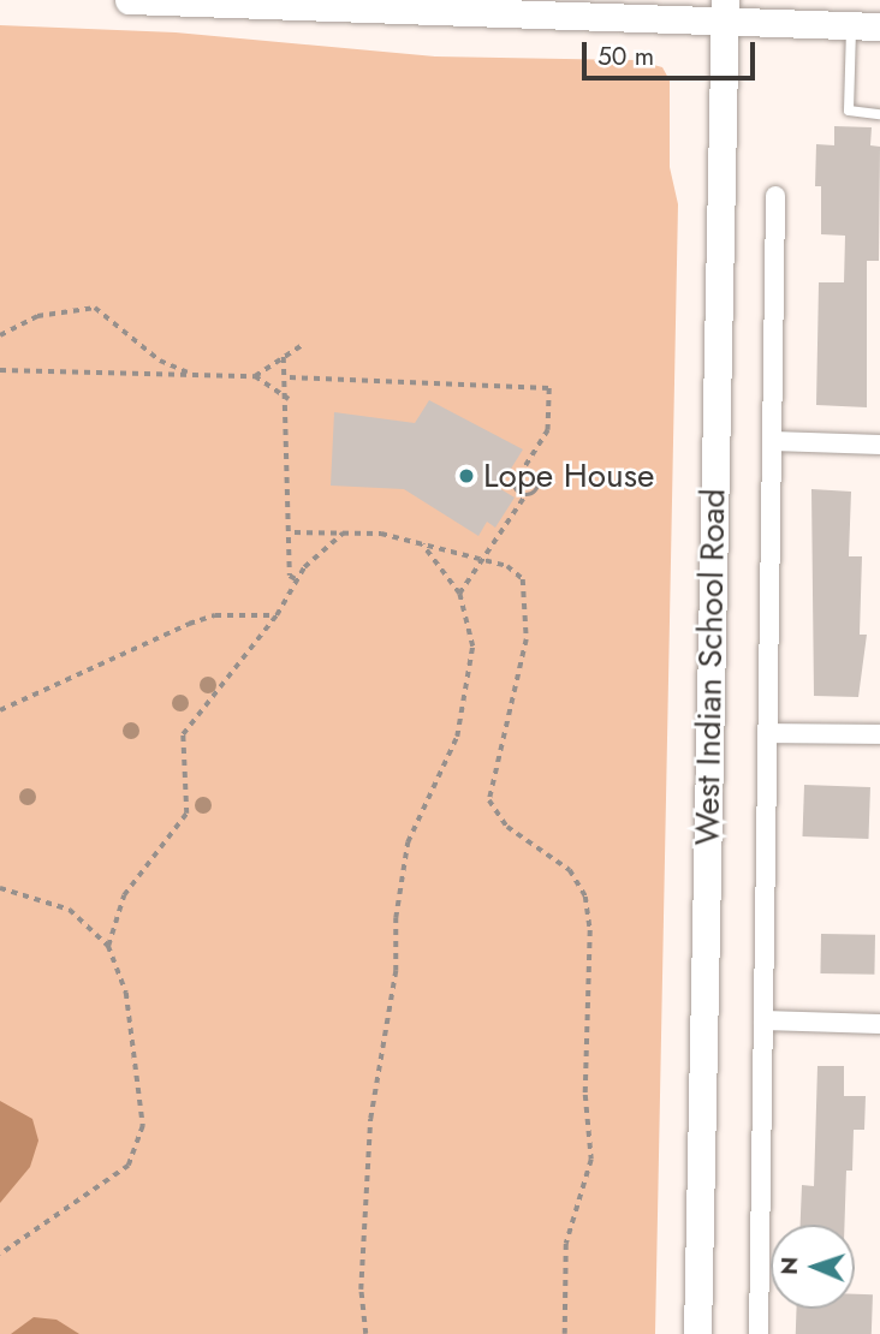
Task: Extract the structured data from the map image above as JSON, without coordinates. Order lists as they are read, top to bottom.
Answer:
{
  "streets": {
    "main road": ["West Indian School Road"]
  },
  "places": ["Lope House"],
  "scale_bar": "50 m",
  "north": "left"
}
